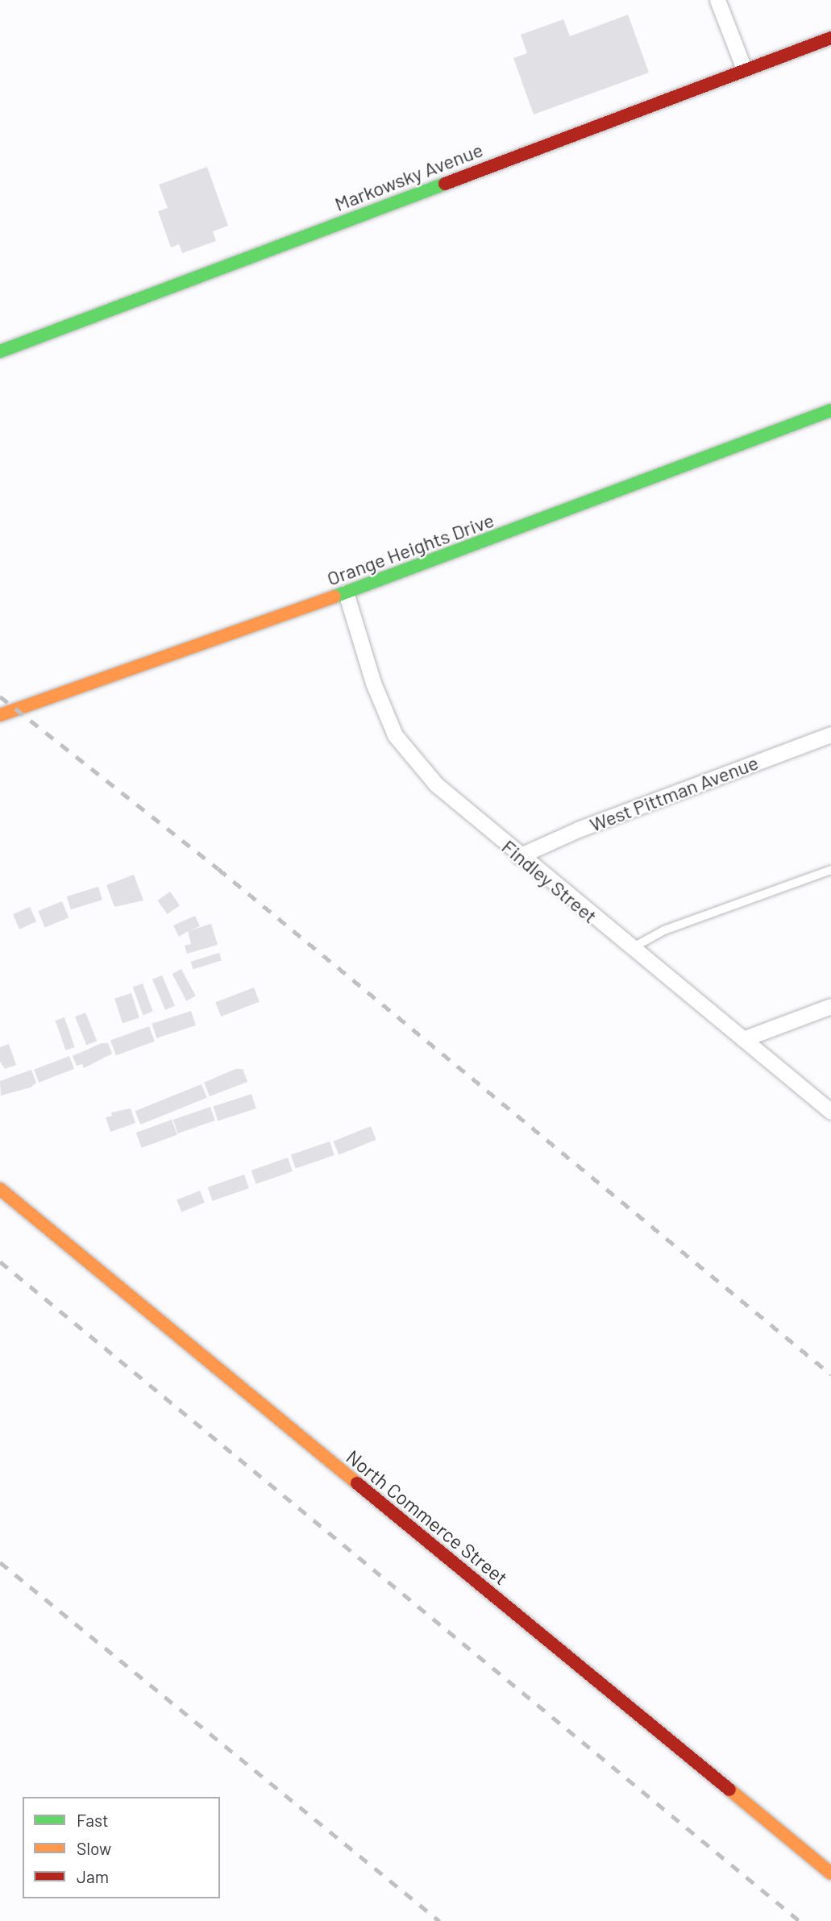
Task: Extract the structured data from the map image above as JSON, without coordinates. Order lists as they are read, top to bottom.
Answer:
{
  "streets": {
    "street": [
      "Markowsky Avenue",
      "Orange Heights Drive",
      "West Pittman Avenue",
      "Findley Street",
      "North Commerce Street"
    ]
  },
  "crossings": [
    ["Orange Heights Drive", "Findley Street"],
    ["West Pittman Avenue", "Findley Street"]
  ],
  "legend": ["Fast", "Slow", "Jam"]
}
